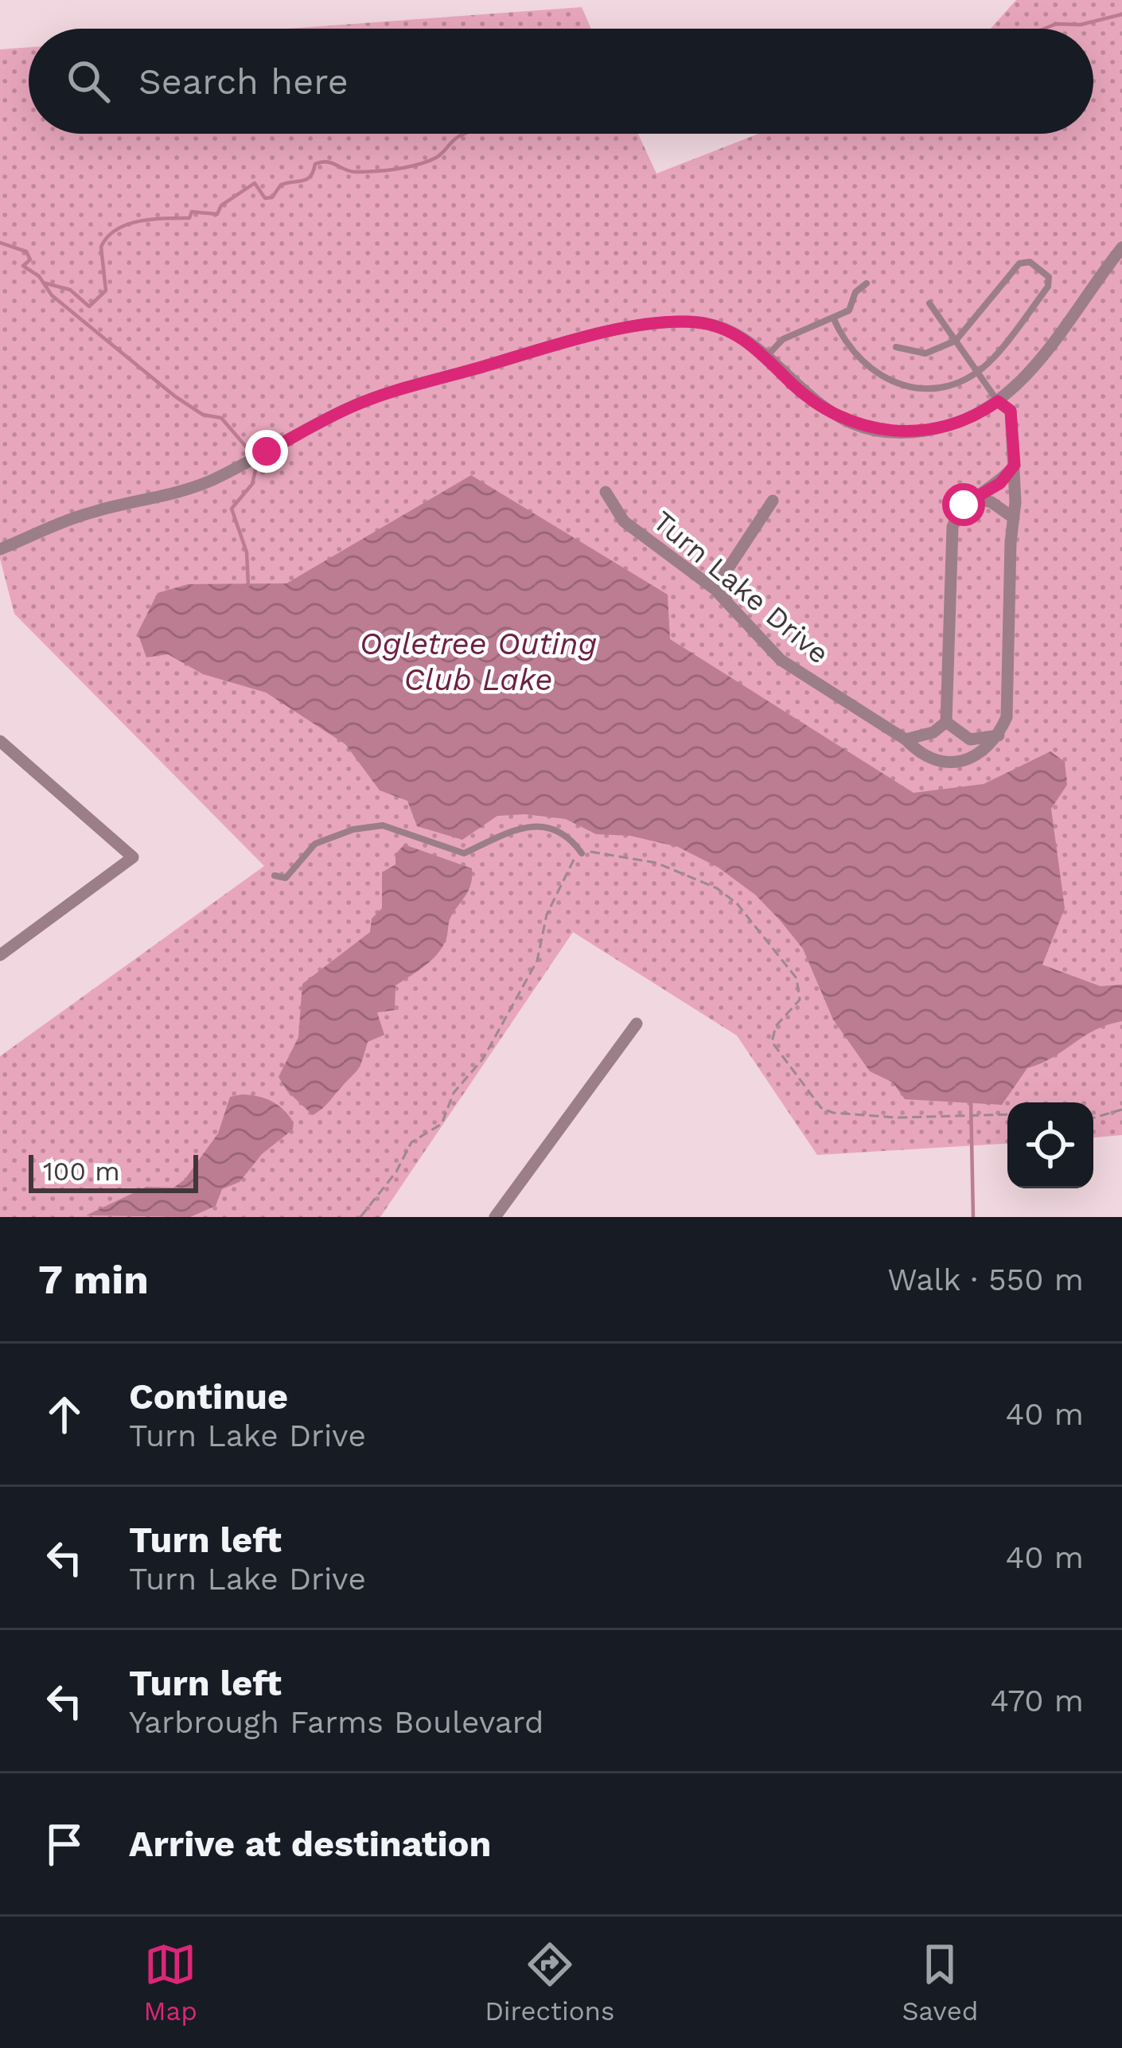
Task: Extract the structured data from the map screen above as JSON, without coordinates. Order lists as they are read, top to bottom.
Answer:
{
  "streets": {
    "street": ["Turn Lake Drive"]
  },
  "water": ["Ogletree Outing Club Lake"],
  "scale_bar": "100 m",
  "page": {
    "search": "Search here",
    "scale": "100 m",
    "heading": ["7 min", "Walk · 550 m"],
    "list": [
      ["Continue", "Turn Lake Drive", "40 m"],
      ["Turn left", "Turn Lake Drive", "40 m"],
      ["Turn left", "Yarbrough Farms Boulevard", "470 m"],
      "Arrive at destination"
    ],
    "nav": ["Map", "Directions", "Saved"]
  }
}
